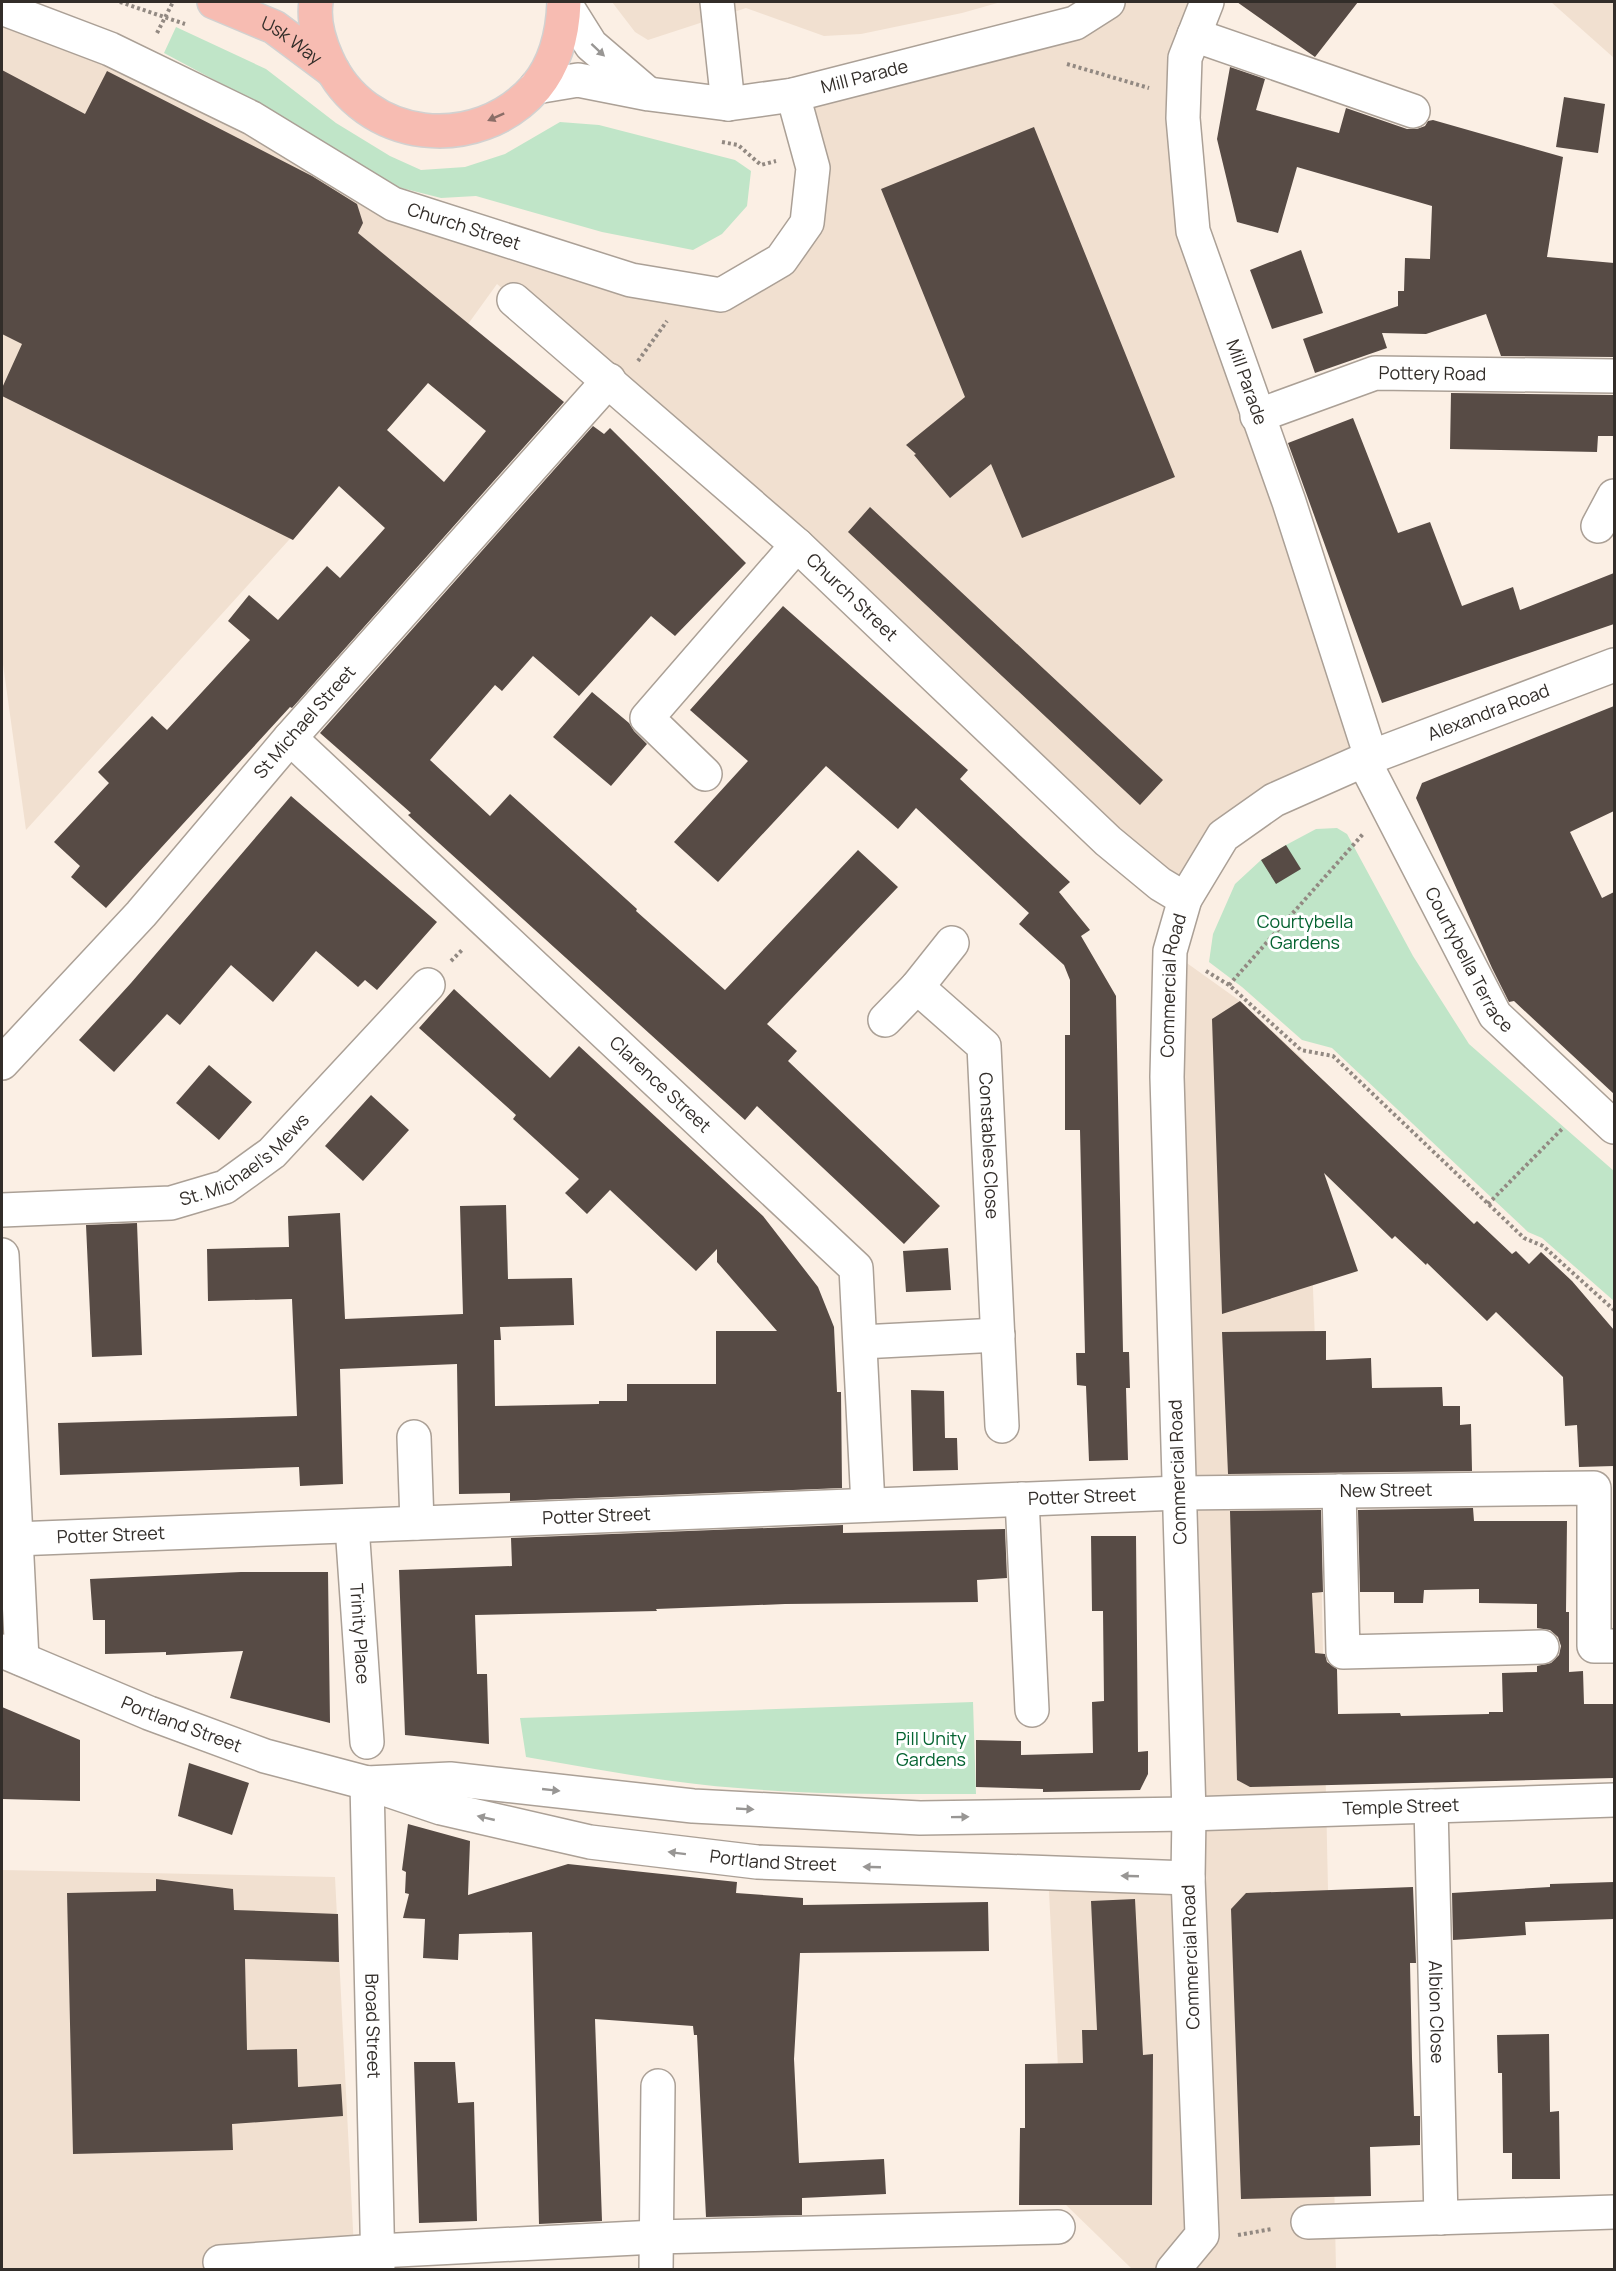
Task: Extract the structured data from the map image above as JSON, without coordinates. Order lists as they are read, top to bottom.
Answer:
{
  "streets": {
    "main road": ["Usk Way"],
    "street": [
      "Mill Parade",
      "Church Street",
      "Pottery Road",
      "Alexandra Road",
      "St Michael Street",
      "Courtybella Terrace",
      "Commercial Road",
      "Clarence Street",
      "Constables Close",
      "St. Michael's Mews",
      "New Street",
      "Potter Street",
      "Trinity Place",
      "Portland Street",
      "Temple Street",
      "Albion Close",
      "Broad Street"
    ]
  },
  "crossings": [
    ["Mill Parade", "Church Street"],
    ["Mill Parade", "Pottery Road"],
    ["Mill Parade", "Alexandra Road"],
    ["Mill Parade", "Courtybella Terrace"],
    ["Mill Parade", "Commercial Road"],
    ["Church Street", "St Michael Street"],
    ["Church Street", "Commercial Road"],
    ["Alexandra Road", "Courtybella Terrace"],
    ["Alexandra Road", "Commercial Road"],
    ["St Michael Street", "Clarence Street"],
    ["Courtybella Terrace", "Commercial Road"],
    ["Commercial Road", "New Street"],
    ["Commercial Road", "Potter Street"],
    ["Commercial Road", "Portland Street"],
    ["Commercial Road", "Temple Street"],
    ["Clarence Street", "Potter Street"],
    ["New Street", "Potter Street"],
    ["Potter Street", "Trinity Place"],
    ["Portland Street", "Temple Street"],
    ["Portland Street", "Broad Street"],
    ["Temple Street", "Albion Close"]
  ],
  "parks": ["Courtybella Gardens", "Pill Unity Gardens"]
}
